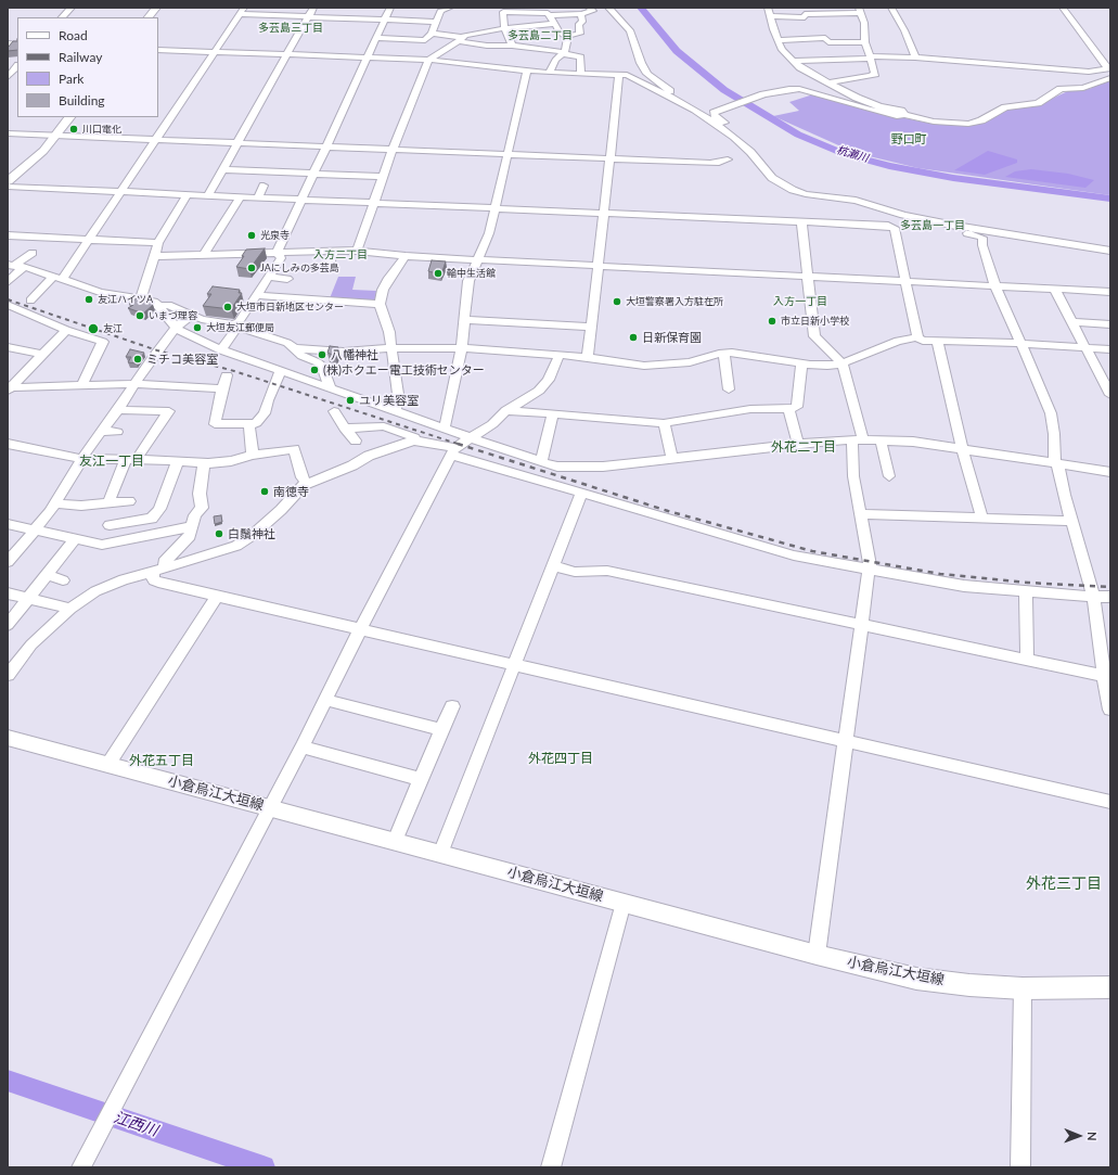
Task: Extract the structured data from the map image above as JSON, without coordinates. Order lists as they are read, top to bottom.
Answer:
{
  "streets": {
    "main road": ["小倉烏江大垣線"]
  },
  "districts": [
    "多芸島三丁目",
    "多芸島二丁目",
    "野口町",
    "多芸島一丁目",
    "入方二丁目",
    "入方一丁目",
    "外花二丁目",
    "友江一丁目",
    "外花四丁目",
    "外花五丁目",
    "外花三丁目"
  ],
  "water": ["杭瀬川", "江西川"],
  "places": [
    "川口電化",
    "光泉寺",
    "JAにしみの多芸島",
    "輪中生活館",
    "友江ハイツA",
    "大垣警察署入方駐在所",
    "大垣市日新地区センター",
    "いまづ理容",
    "市立日新小学校",
    "大垣友江郵便局",
    "友江",
    "日新保育園",
    "八幡神社",
    "ミチコ美容室",
    "(株)ホクエー電工技術センター",
    "ユリ美容室",
    "南徳寺",
    "白鬚神社"
  ],
  "legend": [
    "Road",
    "Railway",
    "Park",
    "Building"
  ],
  "north": "right"
}
